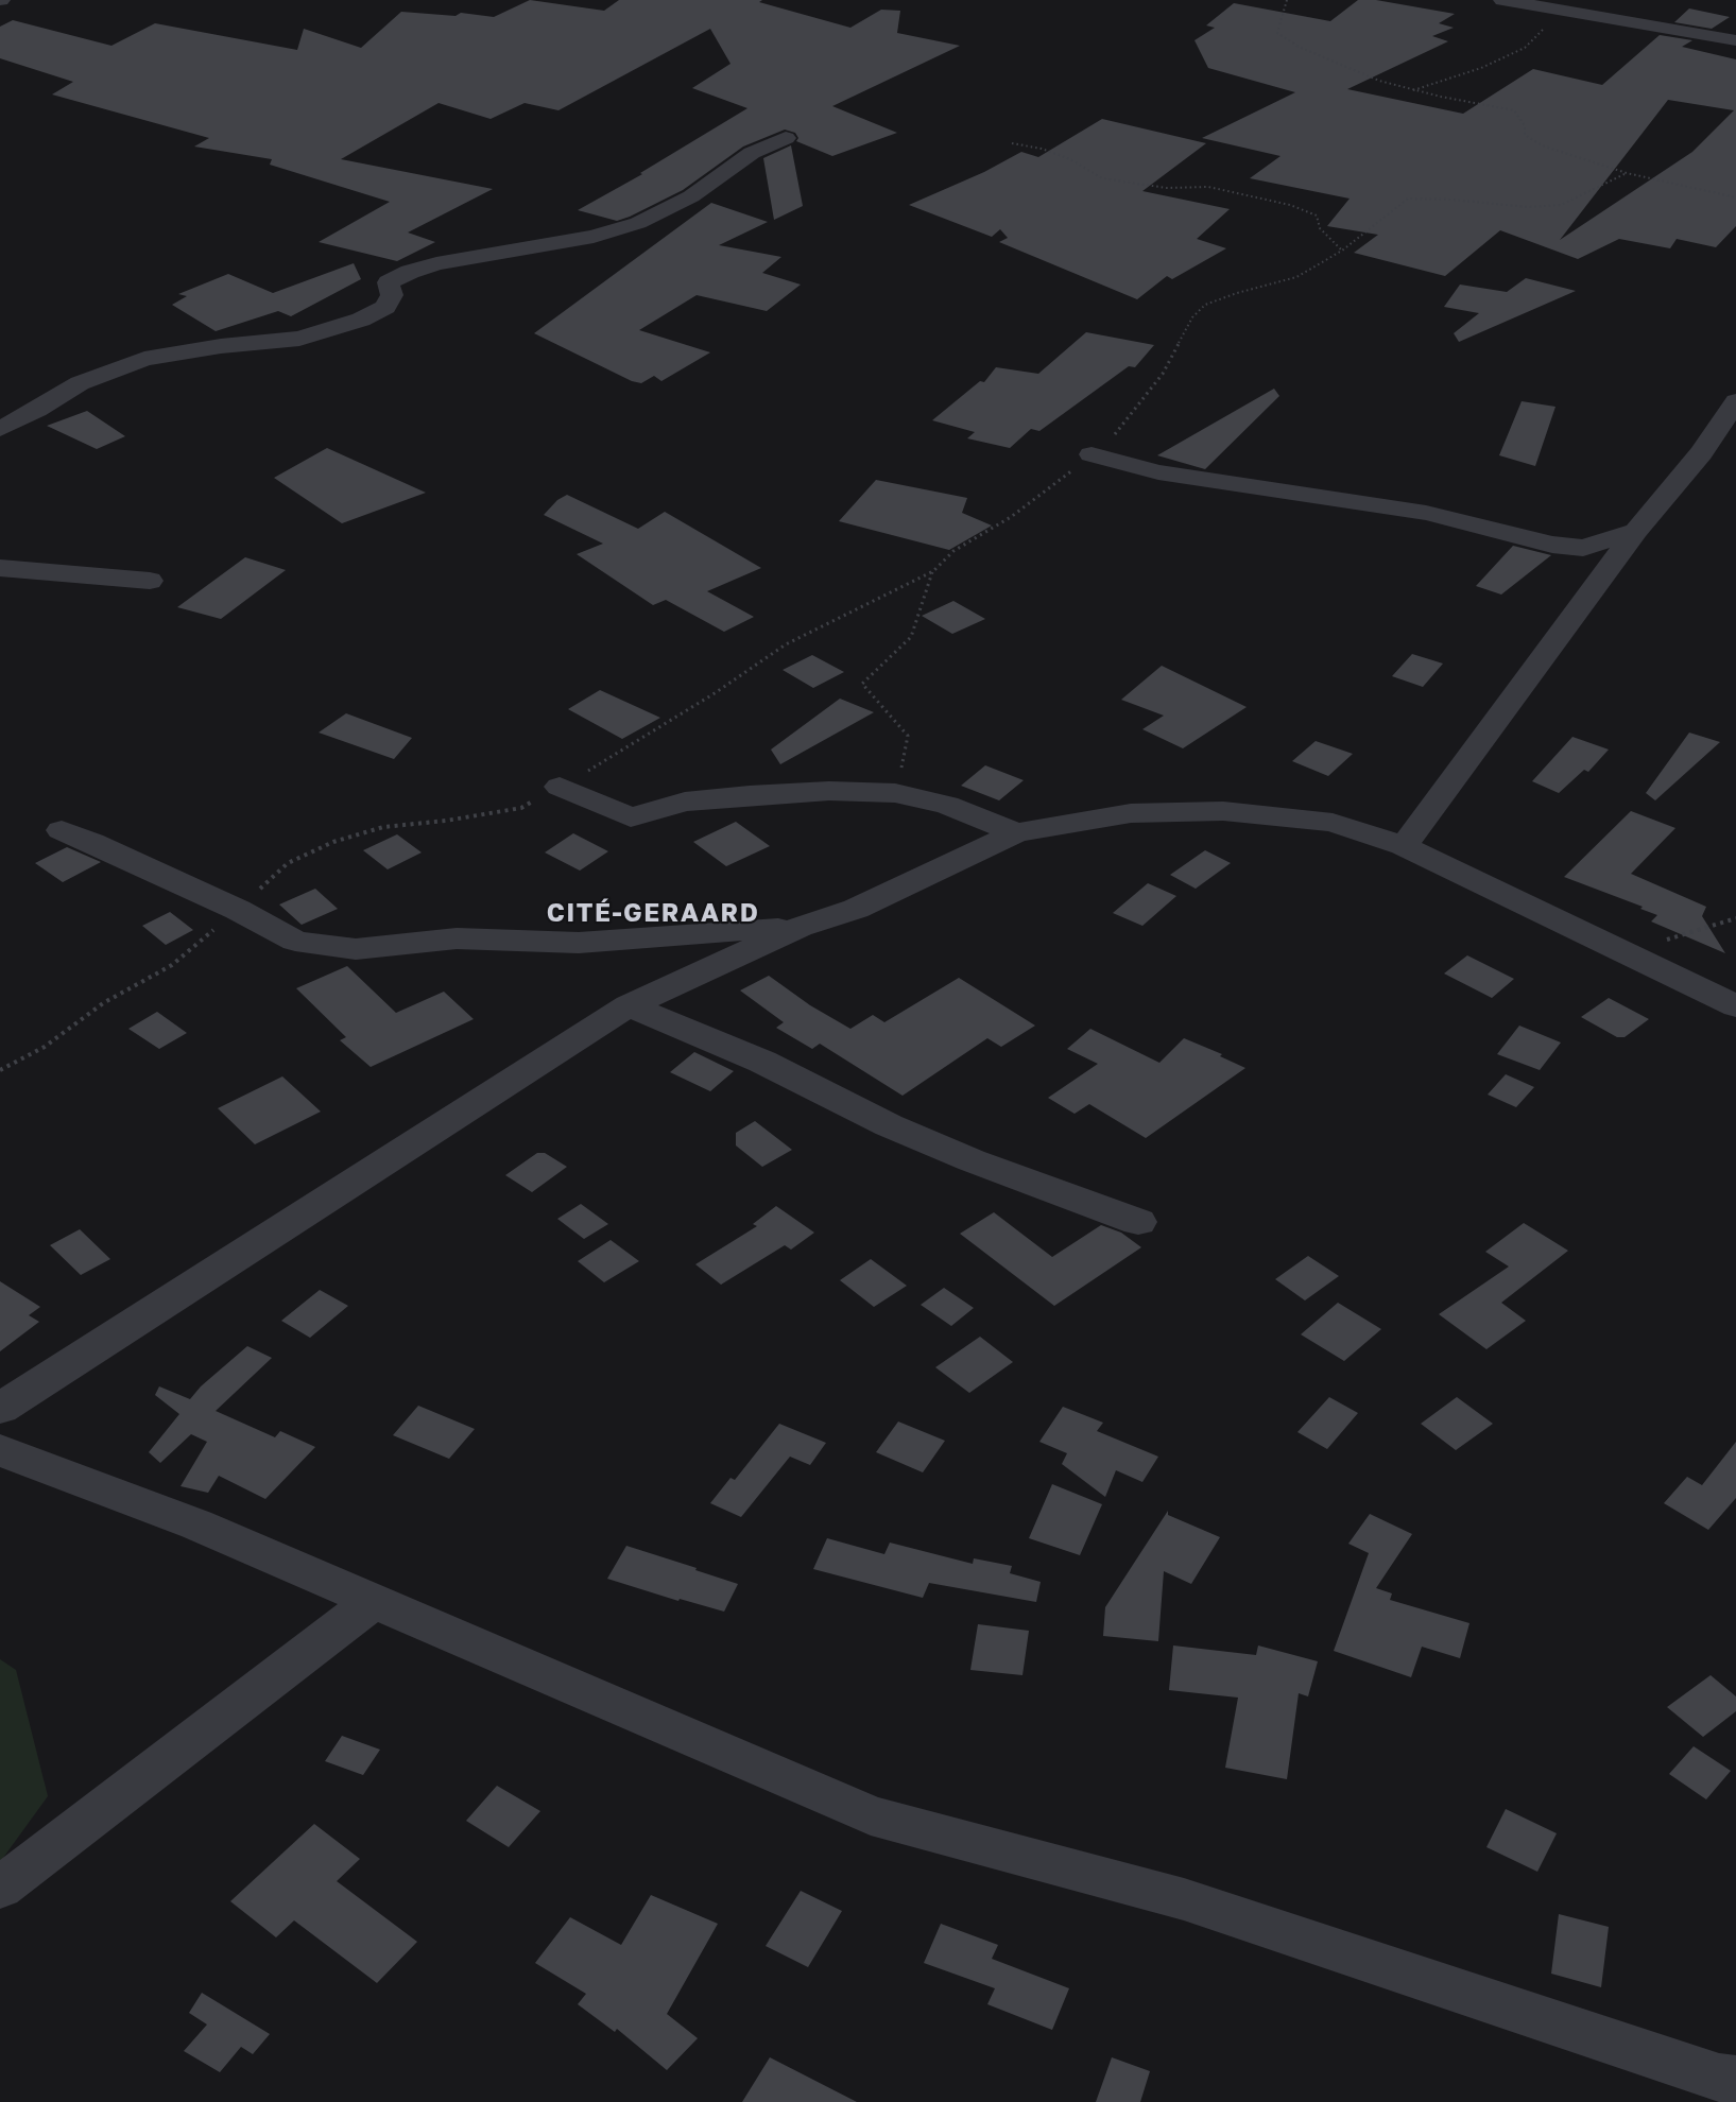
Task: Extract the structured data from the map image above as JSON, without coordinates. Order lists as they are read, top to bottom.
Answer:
{
  "districts": ["CITÉ-GERAARD"]
}
